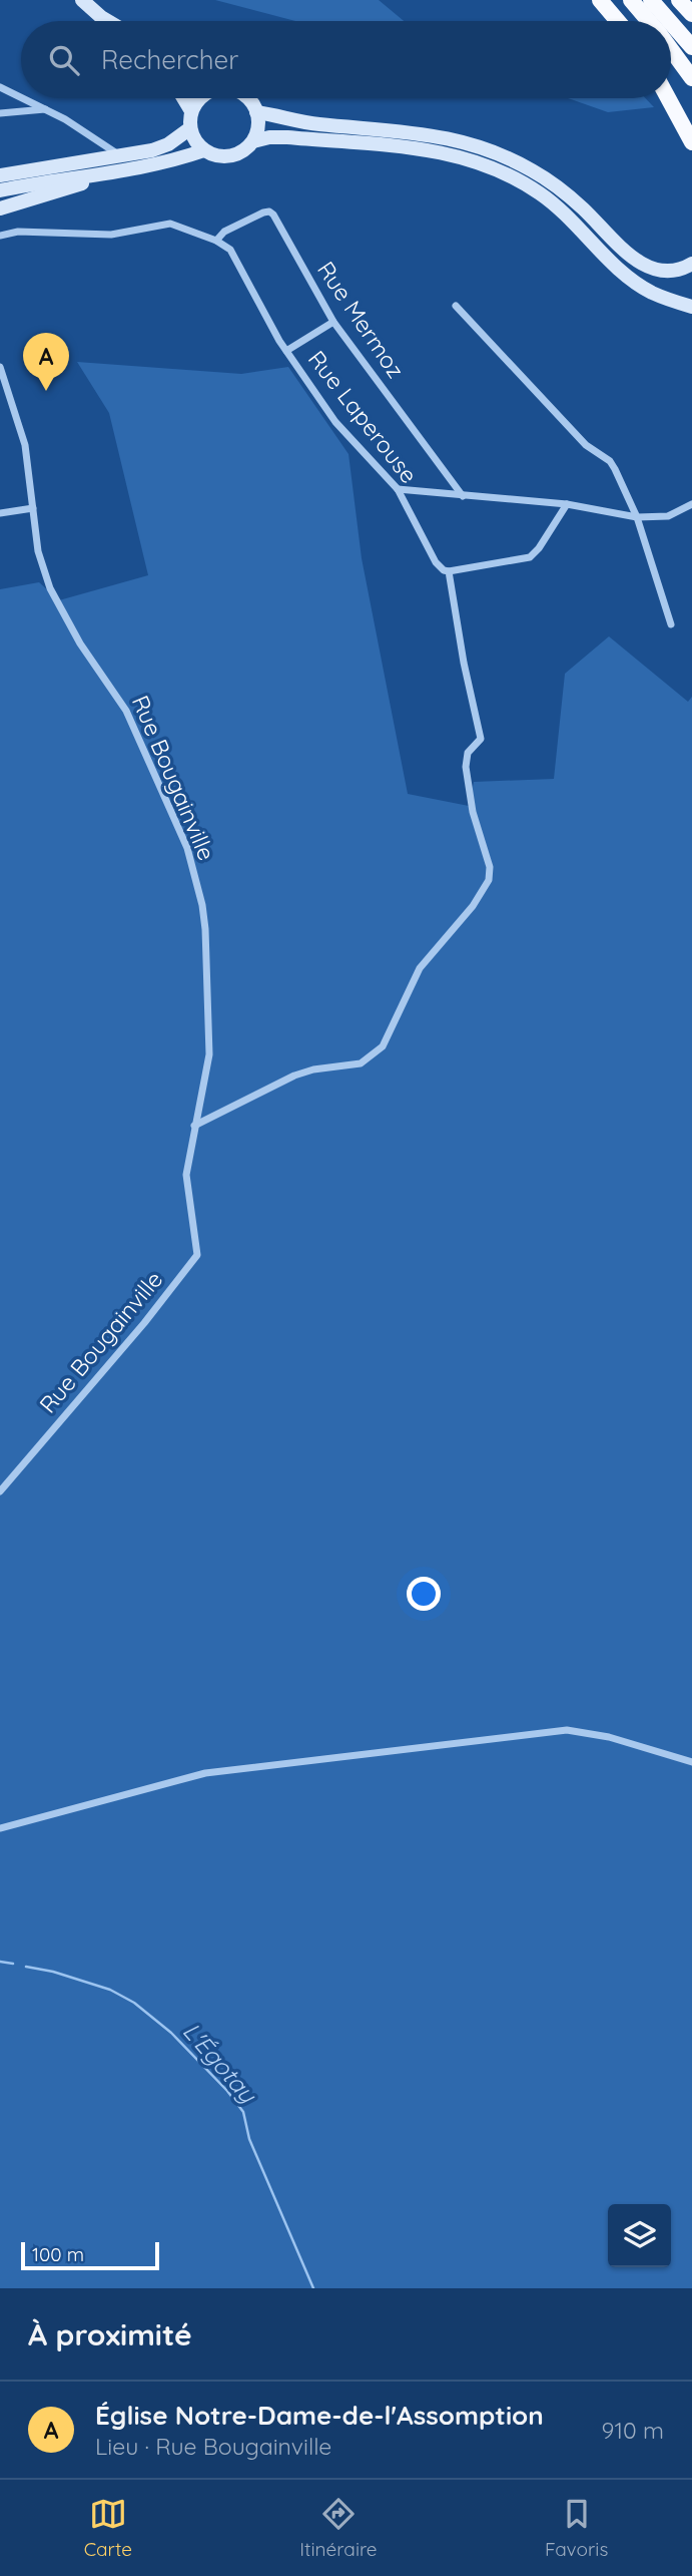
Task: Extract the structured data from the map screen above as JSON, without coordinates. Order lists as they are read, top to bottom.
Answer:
{
  "streets": {
    "street": ["Rue Mermoz", "Rue Laperouse", "Rue Bougainville"]
  },
  "crossings": [
    ["Rue Mermoz", "Rue Laperouse"],
    ["Rue Laperouse", "Rue Bougainville"]
  ],
  "water": ["L'Égotay"],
  "scale_bar": "100 m",
  "page": {
    "search": "Rechercher",
    "pins": "A",
    "scale": "100 m",
    "heading": "À proximité",
    "list": [
      {
        "mark": "A",
        "name": "Église Notre-Dame-de-l'Assomption",
        "note": "Lieu · Rue Bougainville",
        "value": "910 m"
      }
    ],
    "nav": ["Carte", "Itinéraire", "Favoris"]
  }
}
